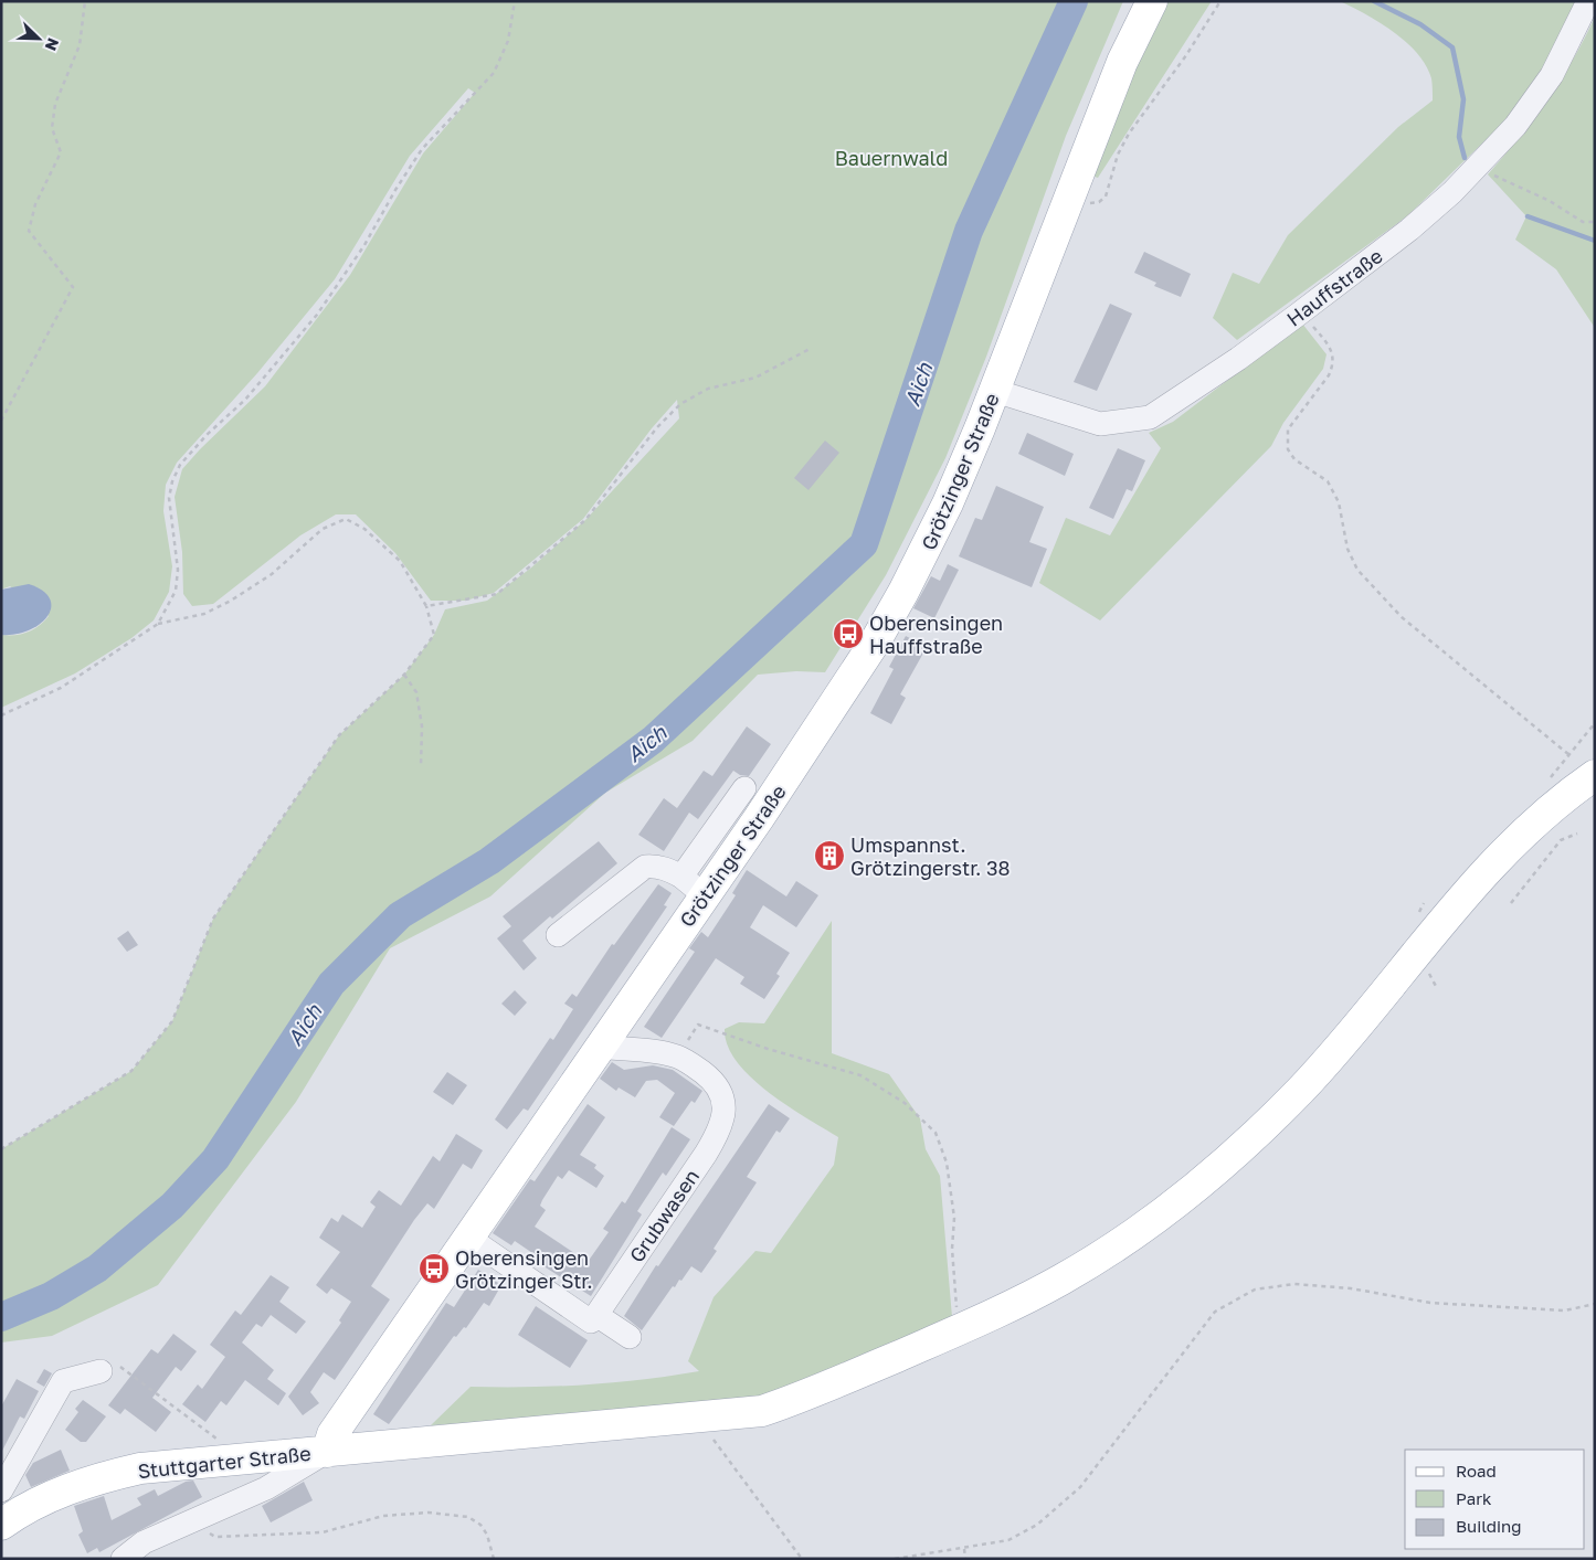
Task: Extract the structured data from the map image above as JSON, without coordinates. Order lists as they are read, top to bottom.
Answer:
{
  "streets": {
    "main road": ["Grötzinger Straße", "Stuttgarter Straße"],
    "street": ["Hauffstraße", "Grubwasen"]
  },
  "crossings": [
    ["Hauffstraße", "Grötzinger Straße"],
    ["Grötzinger Straße", "Grubwasen"],
    ["Grötzinger Straße", "Stuttgarter Straße"]
  ],
  "water": ["Aich"],
  "parks": ["Bauernwald"],
  "places": {
    "bus stop": ["Oberensingen Hauffstraße", "Oberensingen Grötzinger Str."],
    "building": ["Umspannst. Grötzingerstr. 38"]
  },
  "legend": ["Road", "Park", "Building"],
  "north": "bottom right"
}
